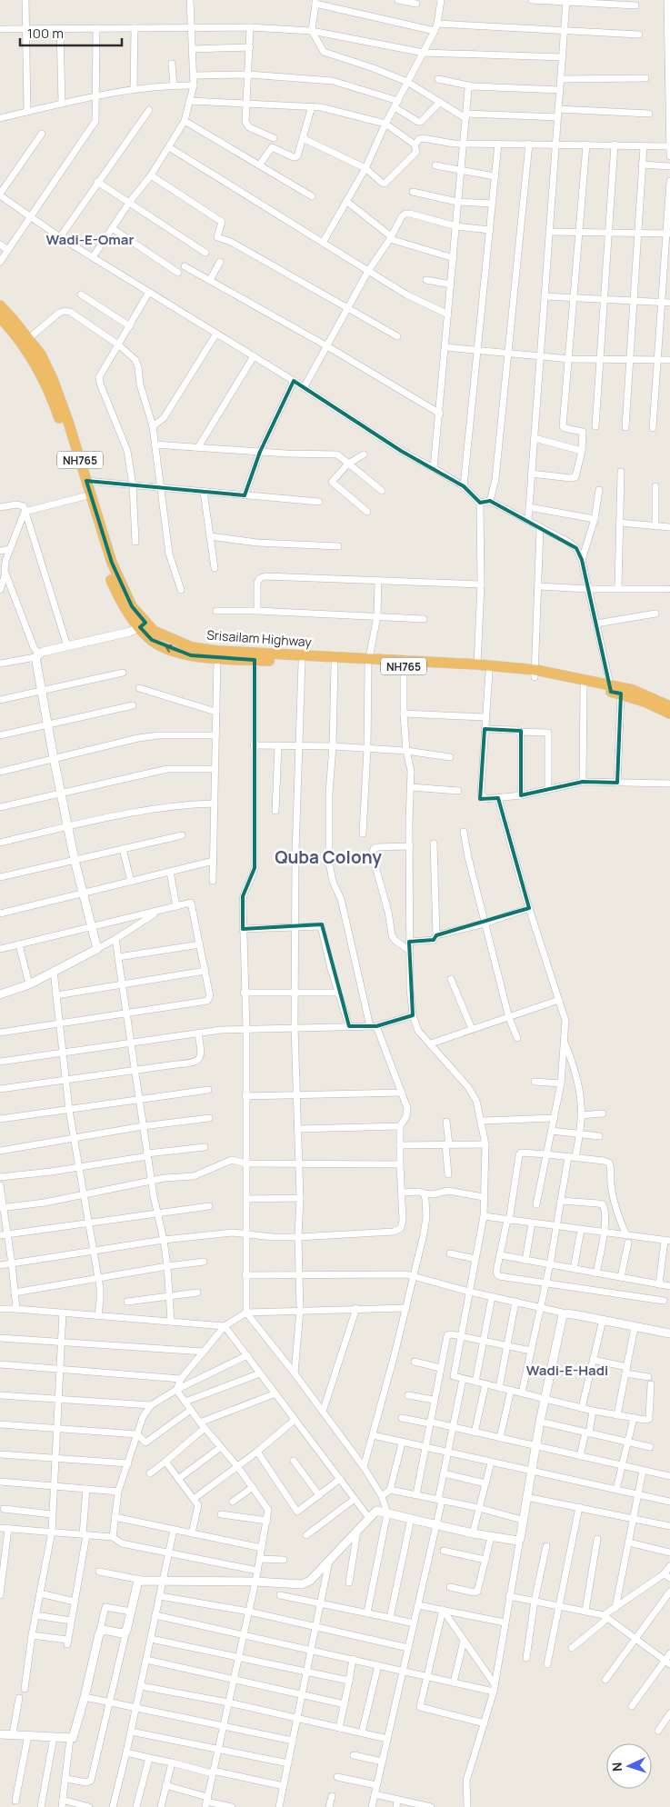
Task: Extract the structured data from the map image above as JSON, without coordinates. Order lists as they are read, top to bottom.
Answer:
{
  "streets": {
    "highway": ["NH765", "Srisailam Highway"]
  },
  "districts": ["Wadi-E-Omar", "Quba Colony", "Wadi-E-Hadi"],
  "scale_bar": "100 m",
  "north": "left"
}
